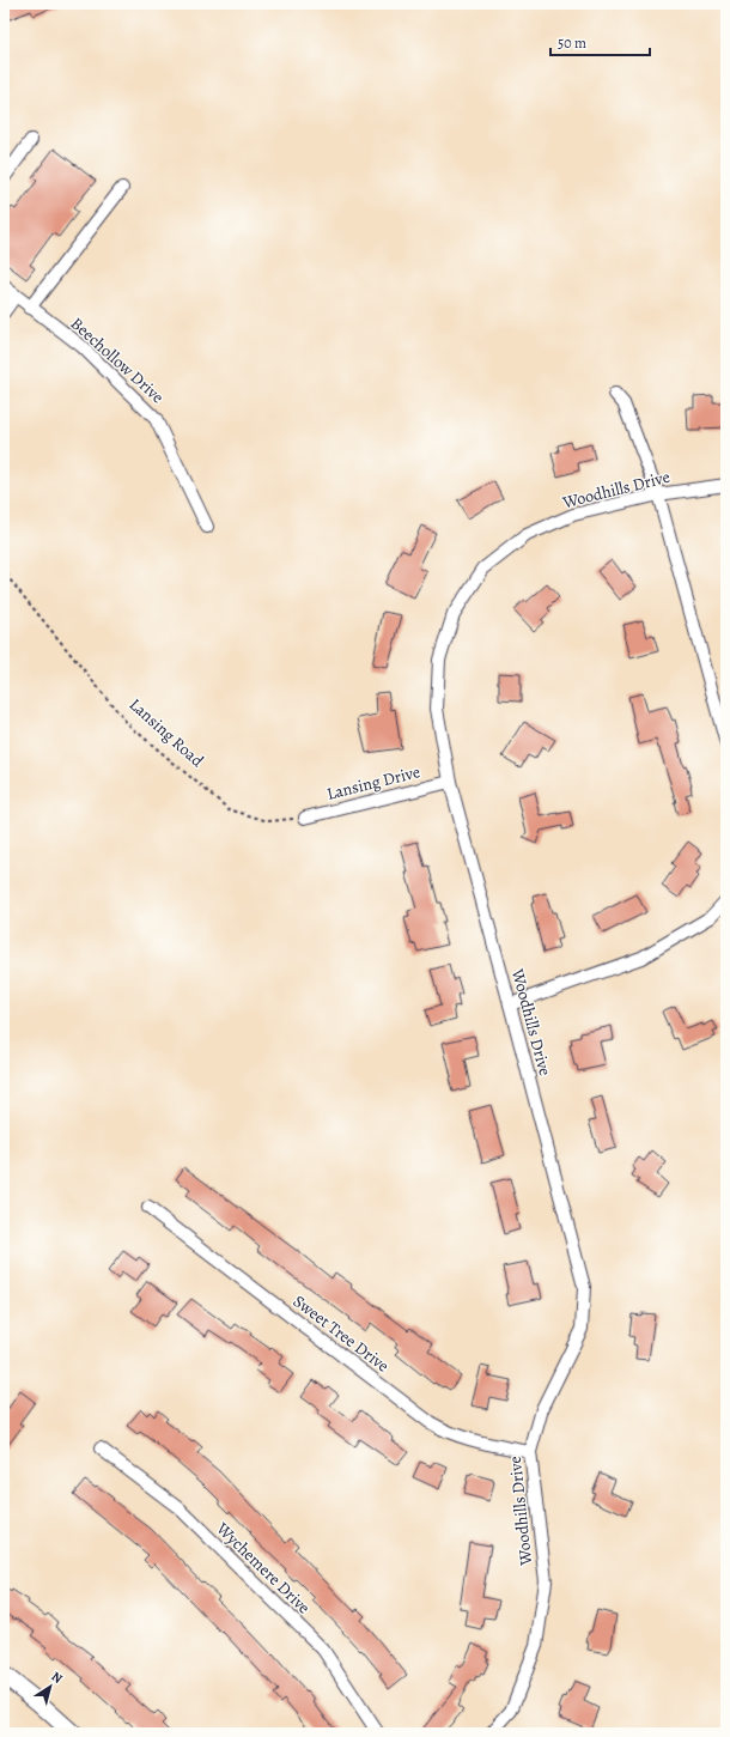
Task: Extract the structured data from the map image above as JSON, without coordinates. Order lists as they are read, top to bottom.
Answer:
{
  "streets": {
    "street": [
      "Beechollow Drive",
      "Woodhills Drive",
      "Lansing Drive",
      "Sweet Tree Drive",
      "Wychemere Drive"
    ],
    "path": ["Lansing Road"]
  },
  "crossings": [
    ["Woodhills Drive", "Lansing Drive"],
    ["Woodhills Drive", "Sweet Tree Drive"],
    ["Lansing Road", "Lansing Drive"]
  ],
  "scale_bar": "50 m",
  "north": "top right"
}
